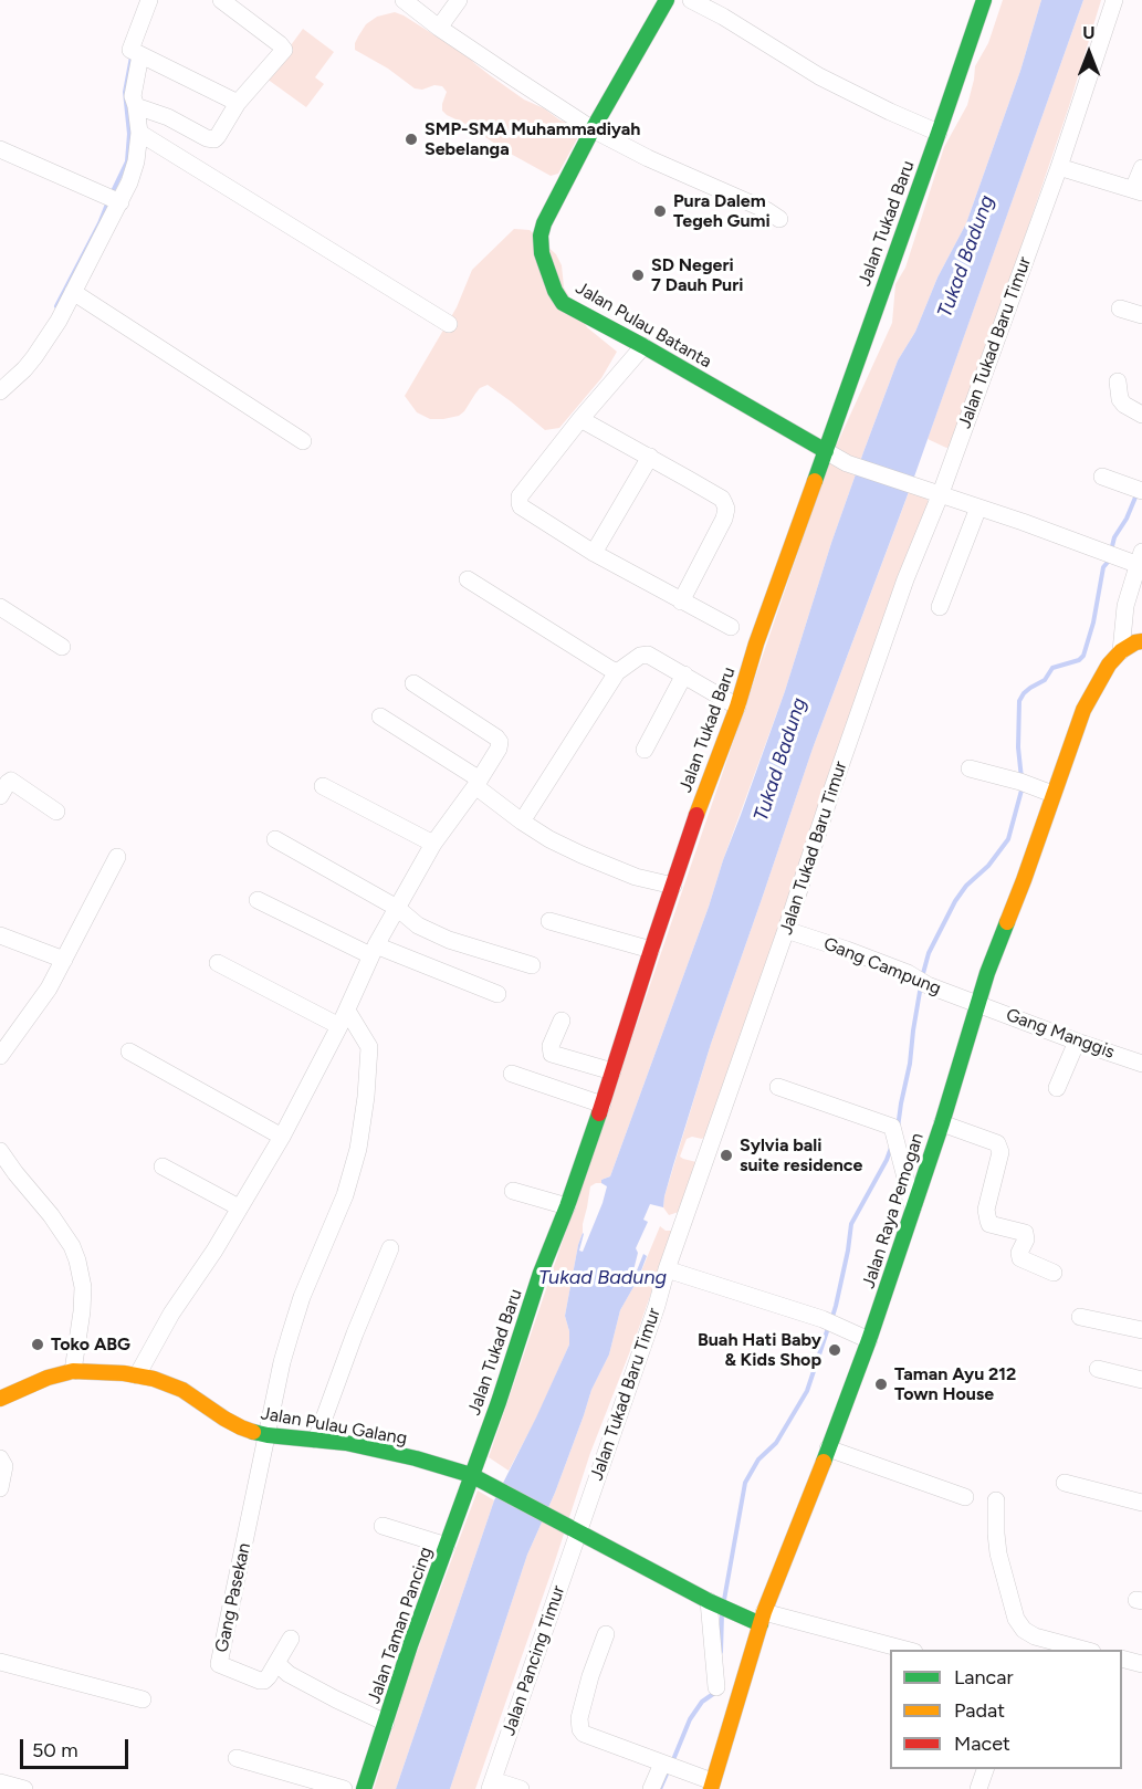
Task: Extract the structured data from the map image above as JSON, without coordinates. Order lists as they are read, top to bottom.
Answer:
{
  "streets": {
    "street": [
      "Jalan Tukad Baru",
      "Jalan Pulau Batanta",
      "Jalan Tukad Baru Timur",
      "Gang Campung",
      "Gang Manggis",
      "Jalan Raya Pemogan",
      "Jalan Pulau Galang",
      "Gang Pasekan",
      "Jalan Taman Pancing",
      "Jalan Pancing Timur"
    ]
  },
  "crossings": [
    ["Jalan Tukad Baru", "Jalan Pulau Batanta"],
    ["Jalan Tukad Baru", "Jalan Pulau Galang"],
    ["Jalan Tukad Baru", "Jalan Taman Pancing"],
    ["Jalan Tukad Baru Timur", "Gang Campung"],
    ["Jalan Tukad Baru Timur", "Jalan Pulau Galang"],
    ["Jalan Tukad Baru Timur", "Jalan Pancing Timur"],
    ["Gang Campung", "Gang Manggis"],
    ["Gang Campung", "Jalan Raya Pemogan"],
    ["Gang Manggis", "Jalan Raya Pemogan"],
    ["Jalan Raya Pemogan", "Jalan Pulau Galang"],
    ["Jalan Pulau Galang", "Gang Pasekan"],
    ["Jalan Pulau Galang", "Jalan Taman Pancing"],
    ["Jalan Pulau Galang", "Jalan Pancing Timur"]
  ],
  "water": ["Tukad Badung"],
  "places": [
    "SMP-SMA Muhammadiyah Sebelanga",
    "Pura Dalem Tegeh Gumi",
    "SD Negeri 7 Dauh Puri",
    "Sylvia bali suite residence",
    "Toko ABG",
    "Buah Hati Baby & Kids Shop",
    "Taman Ayu 212 Town House"
  ],
  "legend": ["Lancar", "Padat", "Macet"],
  "scale_bar": "50 m",
  "north": "top"
}
